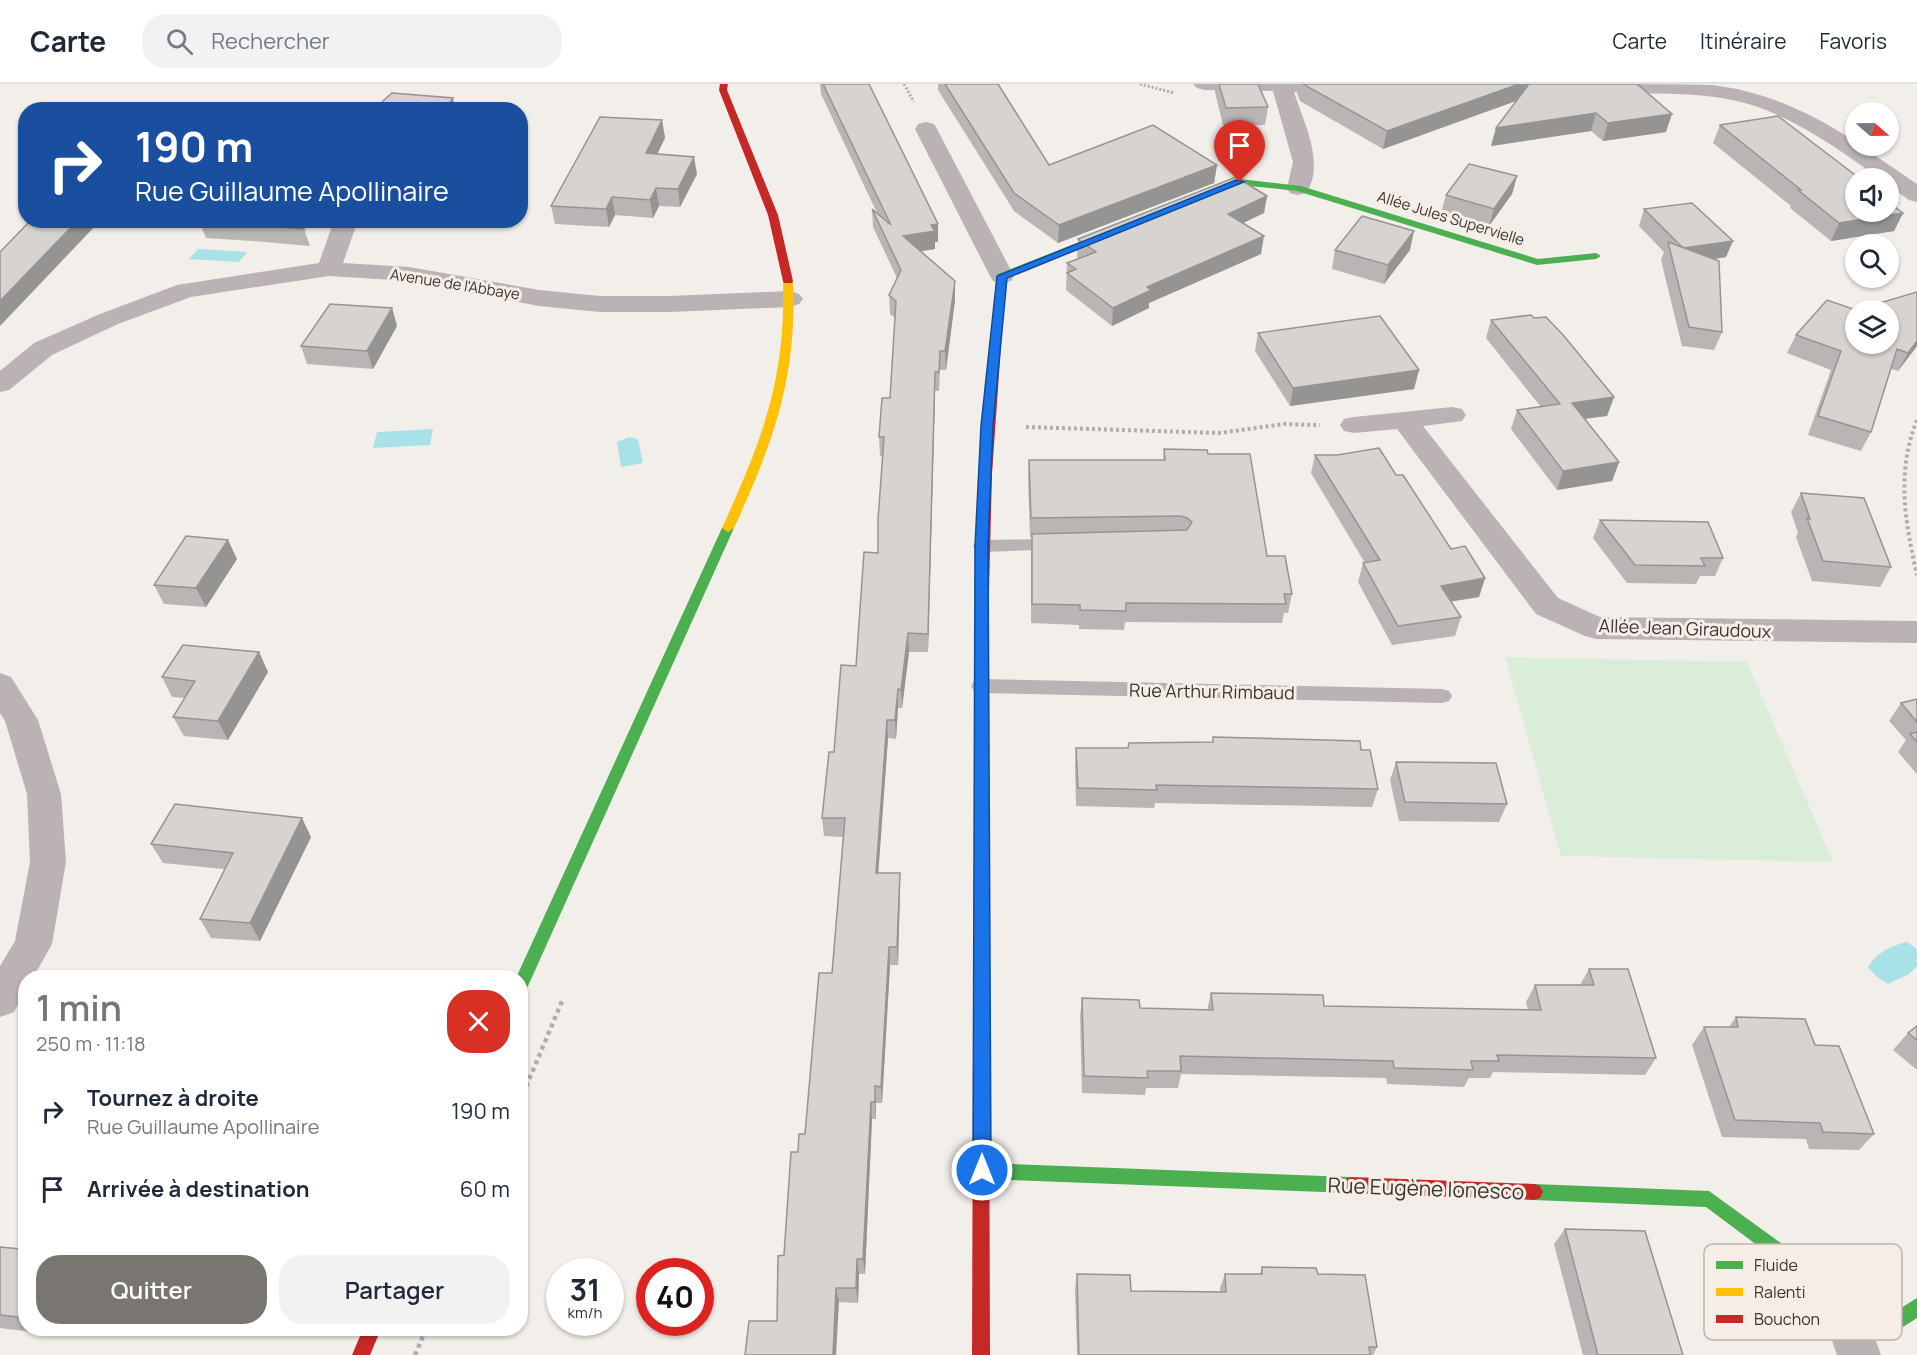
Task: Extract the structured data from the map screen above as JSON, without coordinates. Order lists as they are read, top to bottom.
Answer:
{
  "streets": {
    "street": [
      "Allée Jules Supervielle",
      "Avenue de l'Abbaye",
      "Allée Jean Giraudoux",
      "Rue Eugène Ionesco"
    ],
    "lane": ["Rue Arthur Rimbaud"]
  },
  "legend": ["Fluide", "Ralenti", "Bouchon"],
  "north": "right",
  "page": {
    "header": "Carte",
    "search": "Rechercher",
    "nav": ["Carte", "Itinéraire", "Favoris"],
    "turn": ["190 m", "Rue Guillaume Apollinaire"],
    "heading": ["1 min", "250 m · 11:18"],
    "list": [
      {
        "name": "Tournez à droite",
        "note": "Rue Guillaume Apollinaire",
        "value": "190 m"
      },
      {
        "name": "Arrivée à destination",
        "value": "60 m"
      }
    ],
    "buttons": ["Quitter", "Partager"],
    "speed": "31 km/h",
    "limit": "40"
  }
}
